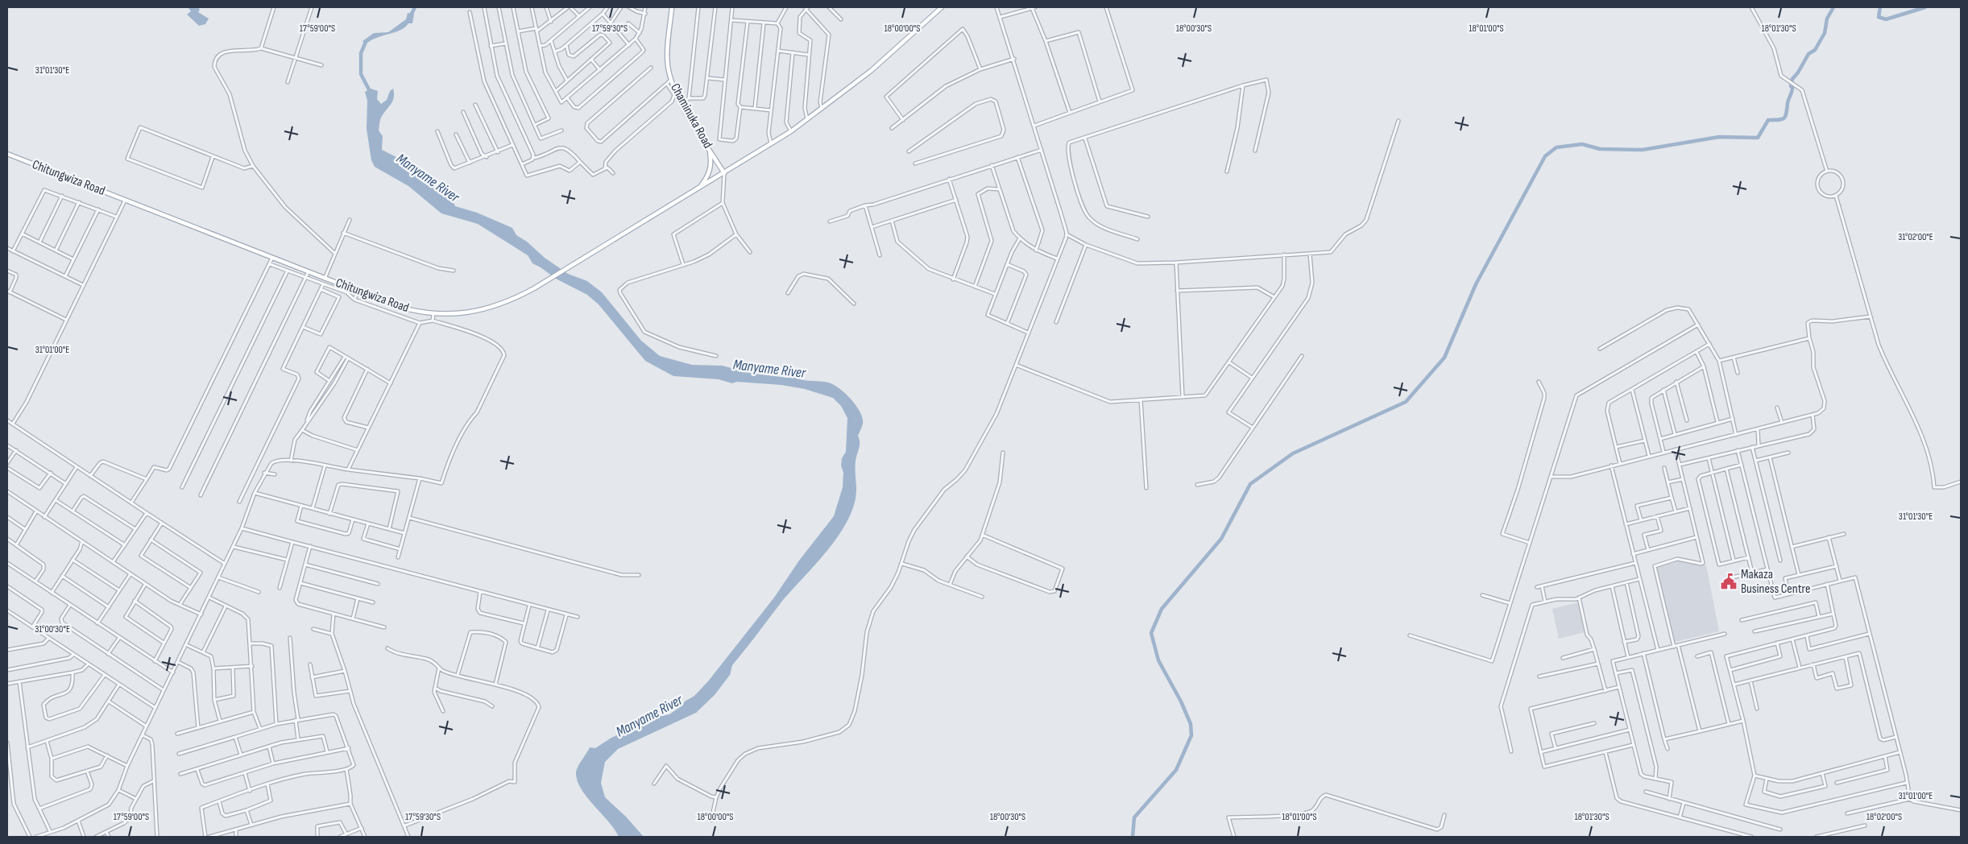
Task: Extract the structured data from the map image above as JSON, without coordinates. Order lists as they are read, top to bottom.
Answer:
{
  "streets": {
    "main road": ["Chaminuka Road", "Chitungwiza Road"]
  },
  "crossings": [
    ["Chaminuka Road", "Chitungwiza Road"]
  ],
  "water": ["Manyame River"],
  "places": {
    "public building": ["Makaza Business Centre"]
  },
  "coordinates": [
    "17°59'00\"S",
    "17°59'30\"S",
    "18°00'00\"S",
    "18°00'30\"S",
    "18°01'00\"S",
    "18°01'30\"S",
    "31°01'30\"E",
    "31°02'00\"E",
    "31°01'00\"E",
    "31°00'30\"E",
    "18°02'00\"S"
  ]
}
